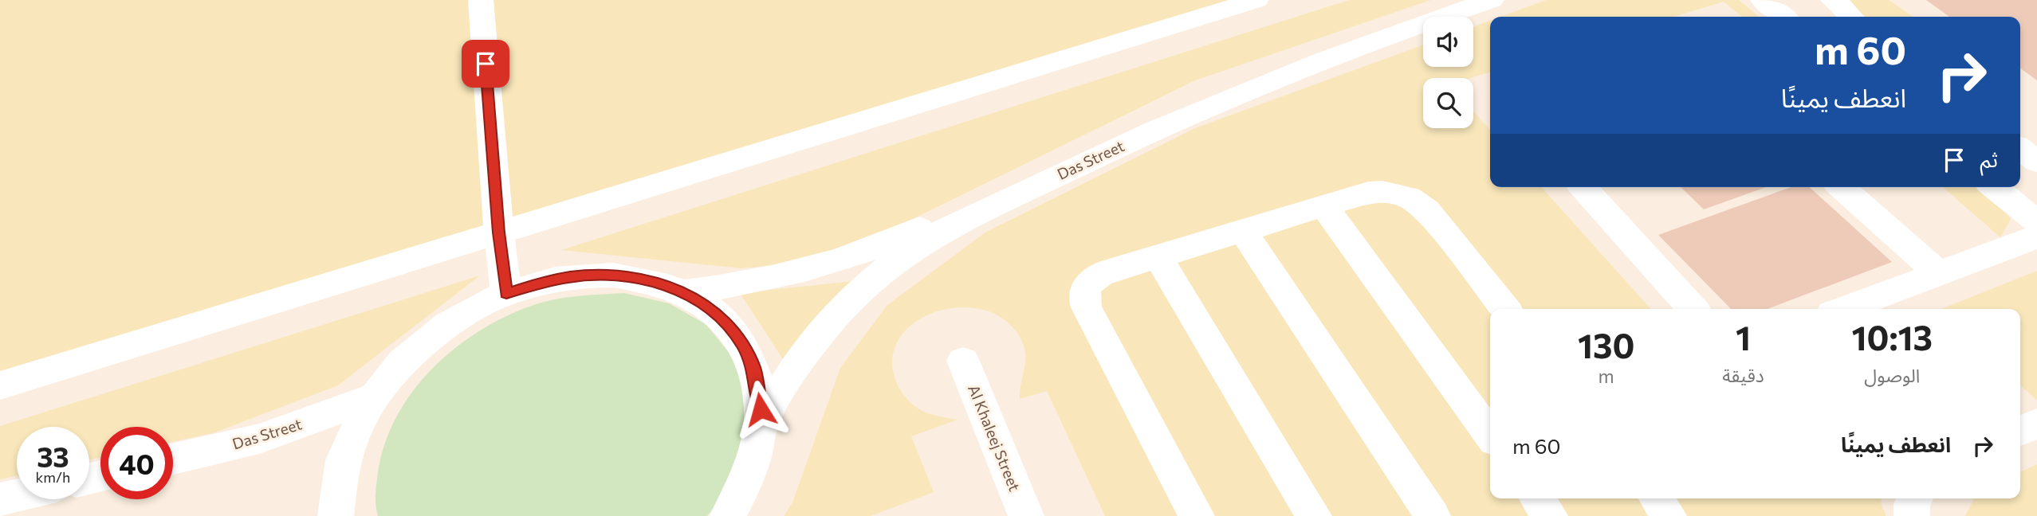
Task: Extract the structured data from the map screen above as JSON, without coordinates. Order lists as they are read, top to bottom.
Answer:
{
  "streets": {
    "street": ["Das Street", "Al Khaleej Street"]
  },
  "page": {
    "turn": ["60 m", "انعطف يمينًا"],
    "then": "ثم",
    "eta": [
      "10:13",
      "الوصول",
      "1",
      "دقيقة",
      "130",
      "m"
    ],
    "list": [
      {
        "name": "انعطف يمينًا",
        "value": "60 m"
      }
    ],
    "speed": "33 km/h",
    "limit": "40"
  }
}
